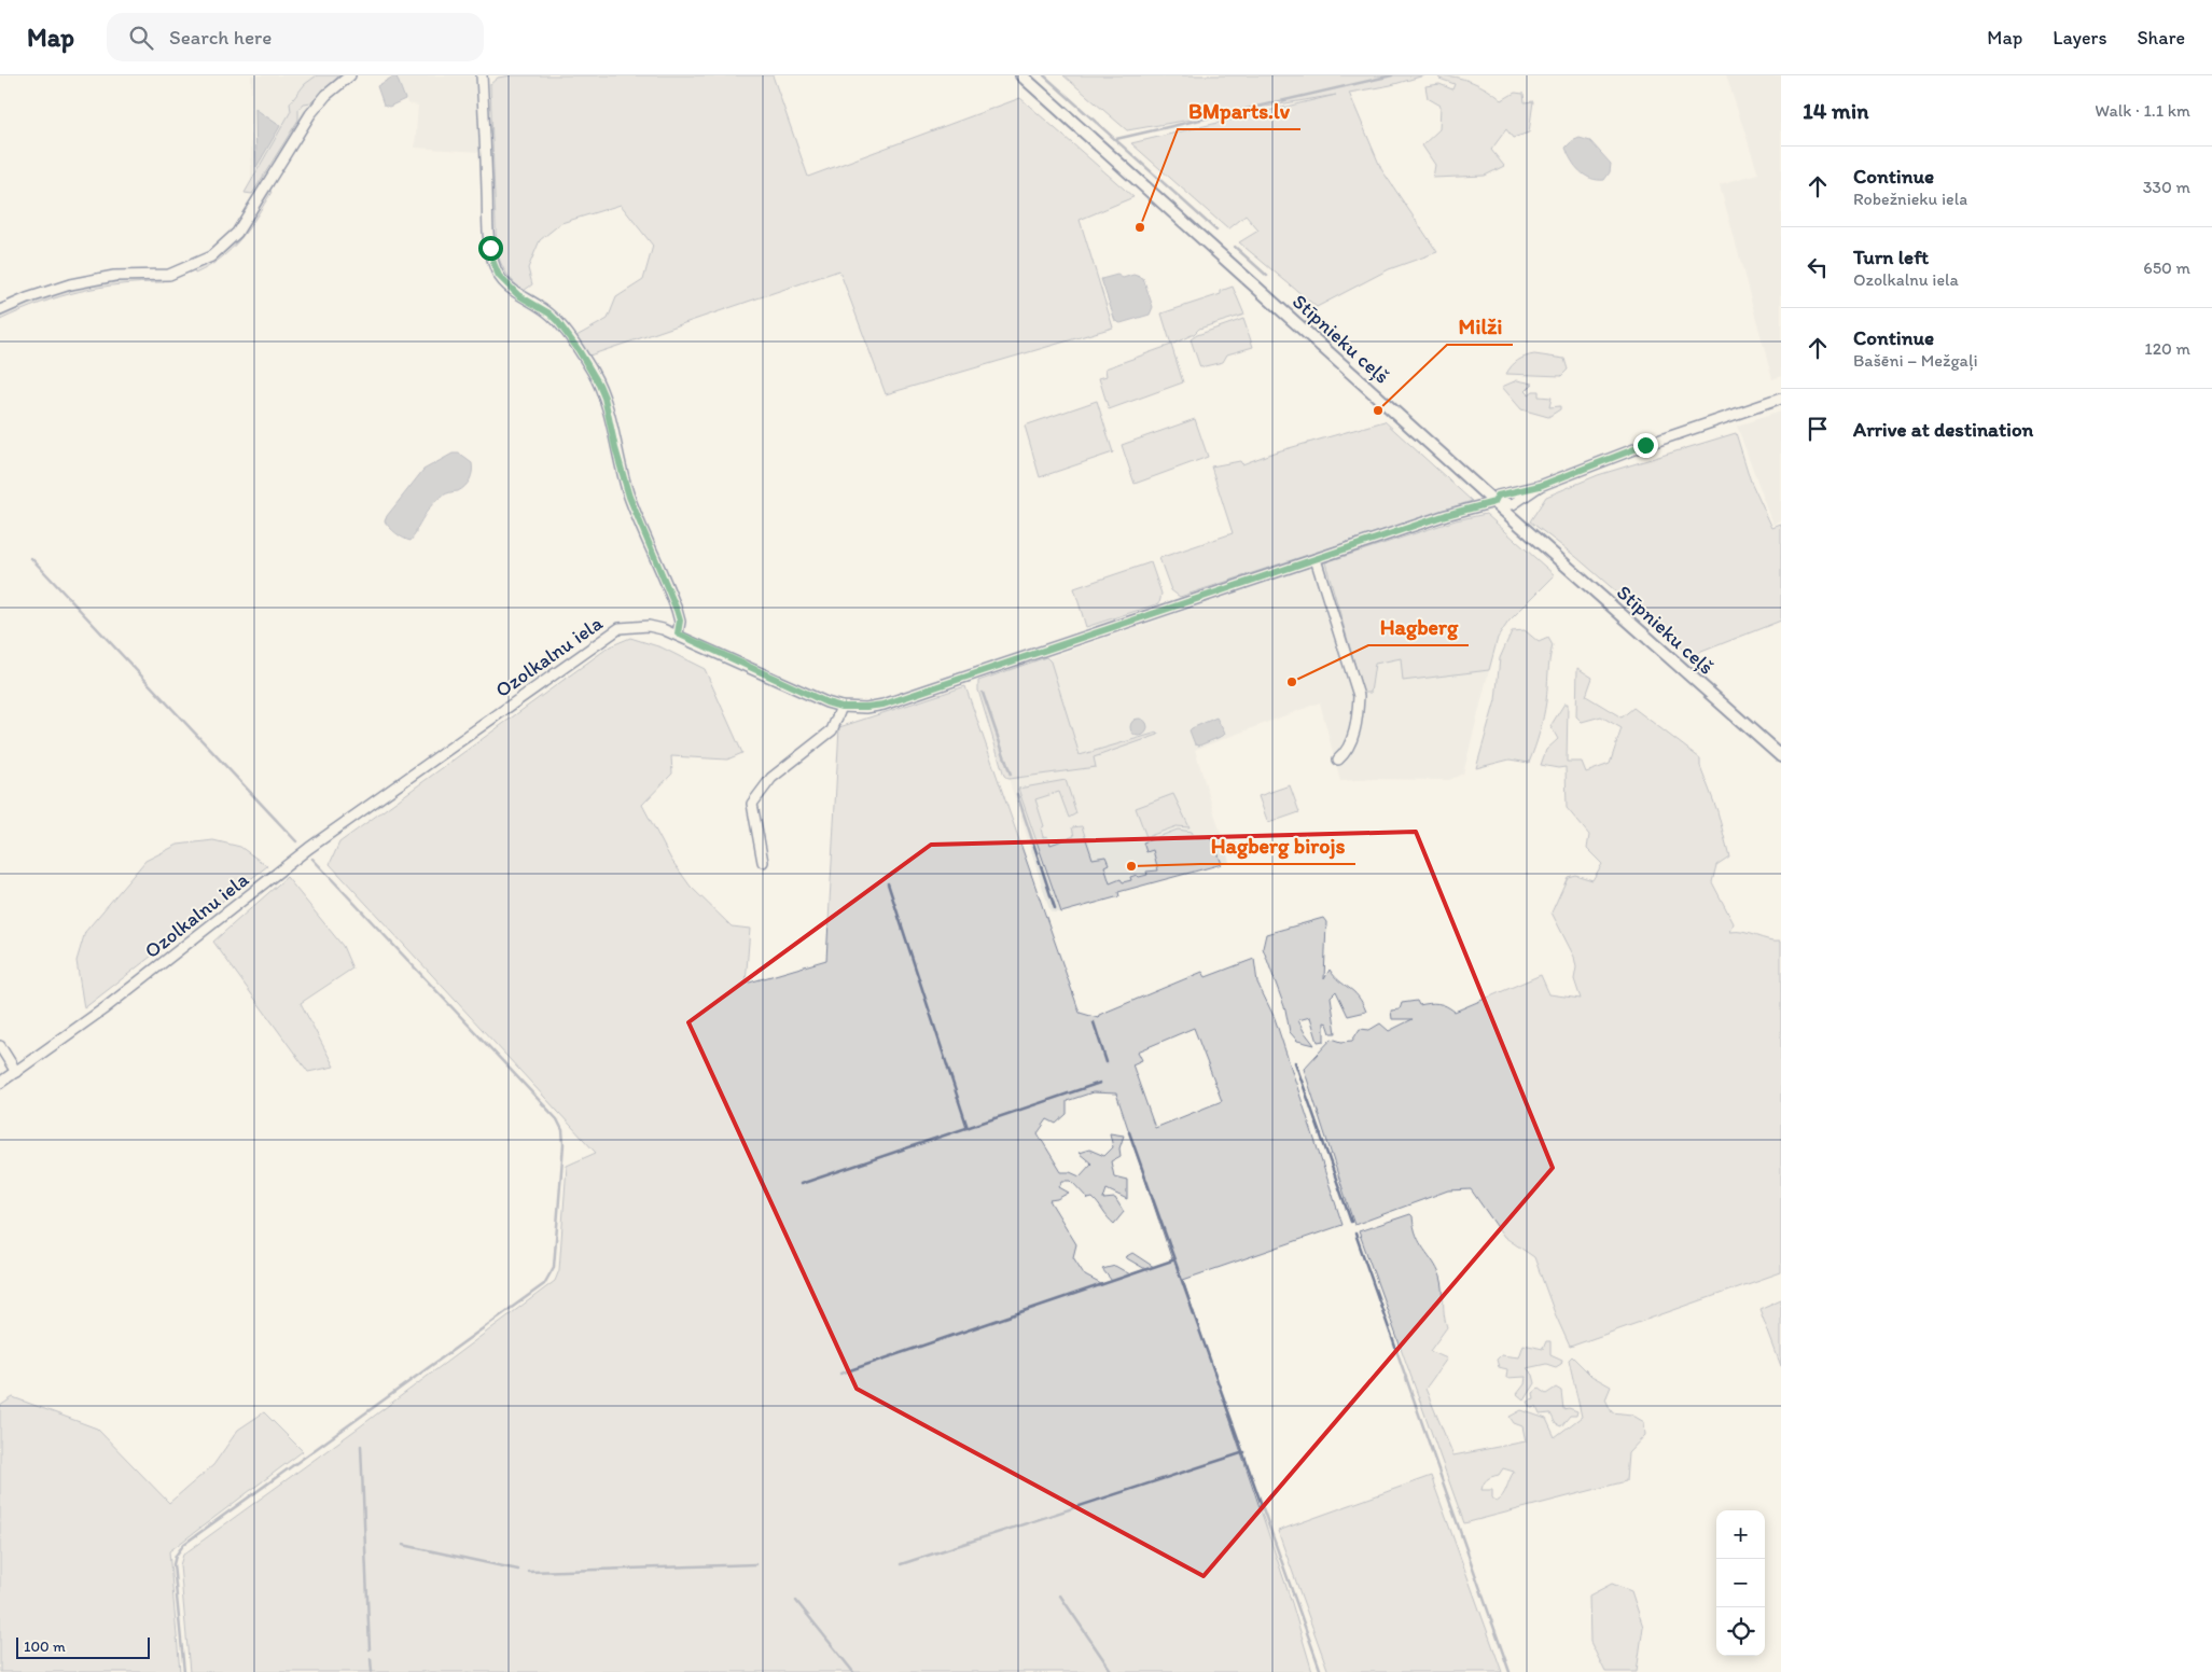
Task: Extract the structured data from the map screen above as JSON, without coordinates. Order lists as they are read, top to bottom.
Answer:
{
  "streets": {
    "main road": ["Stīpnieku ceļš"],
    "street": ["Ozolkalnu iela"]
  },
  "crossings": [
    ["Stīpnieku ceļš", "Ozolkalnu iela"]
  ],
  "places": [
    "BMparts.lv",
    "Milži",
    "Hagberg",
    "Hagberg birojs"
  ],
  "scale_bar": "100 m",
  "page": {
    "header": "Map",
    "search": "Search here",
    "nav": ["Map", "Layers", "Share"],
    "heading": ["14 min", "Walk · 1.1 km"],
    "list": [
      ["Continue", "Robežnieku iela", "330 m"],
      ["Turn left", "Ozolkalnu iela", "650 m"],
      ["Continue", "Bašēni – Mežgaļi", "120 m"],
      "Arrive at destination"
    ],
    "map_buttons": ["+", "−"],
    "scale": "100 m"
  }
}
